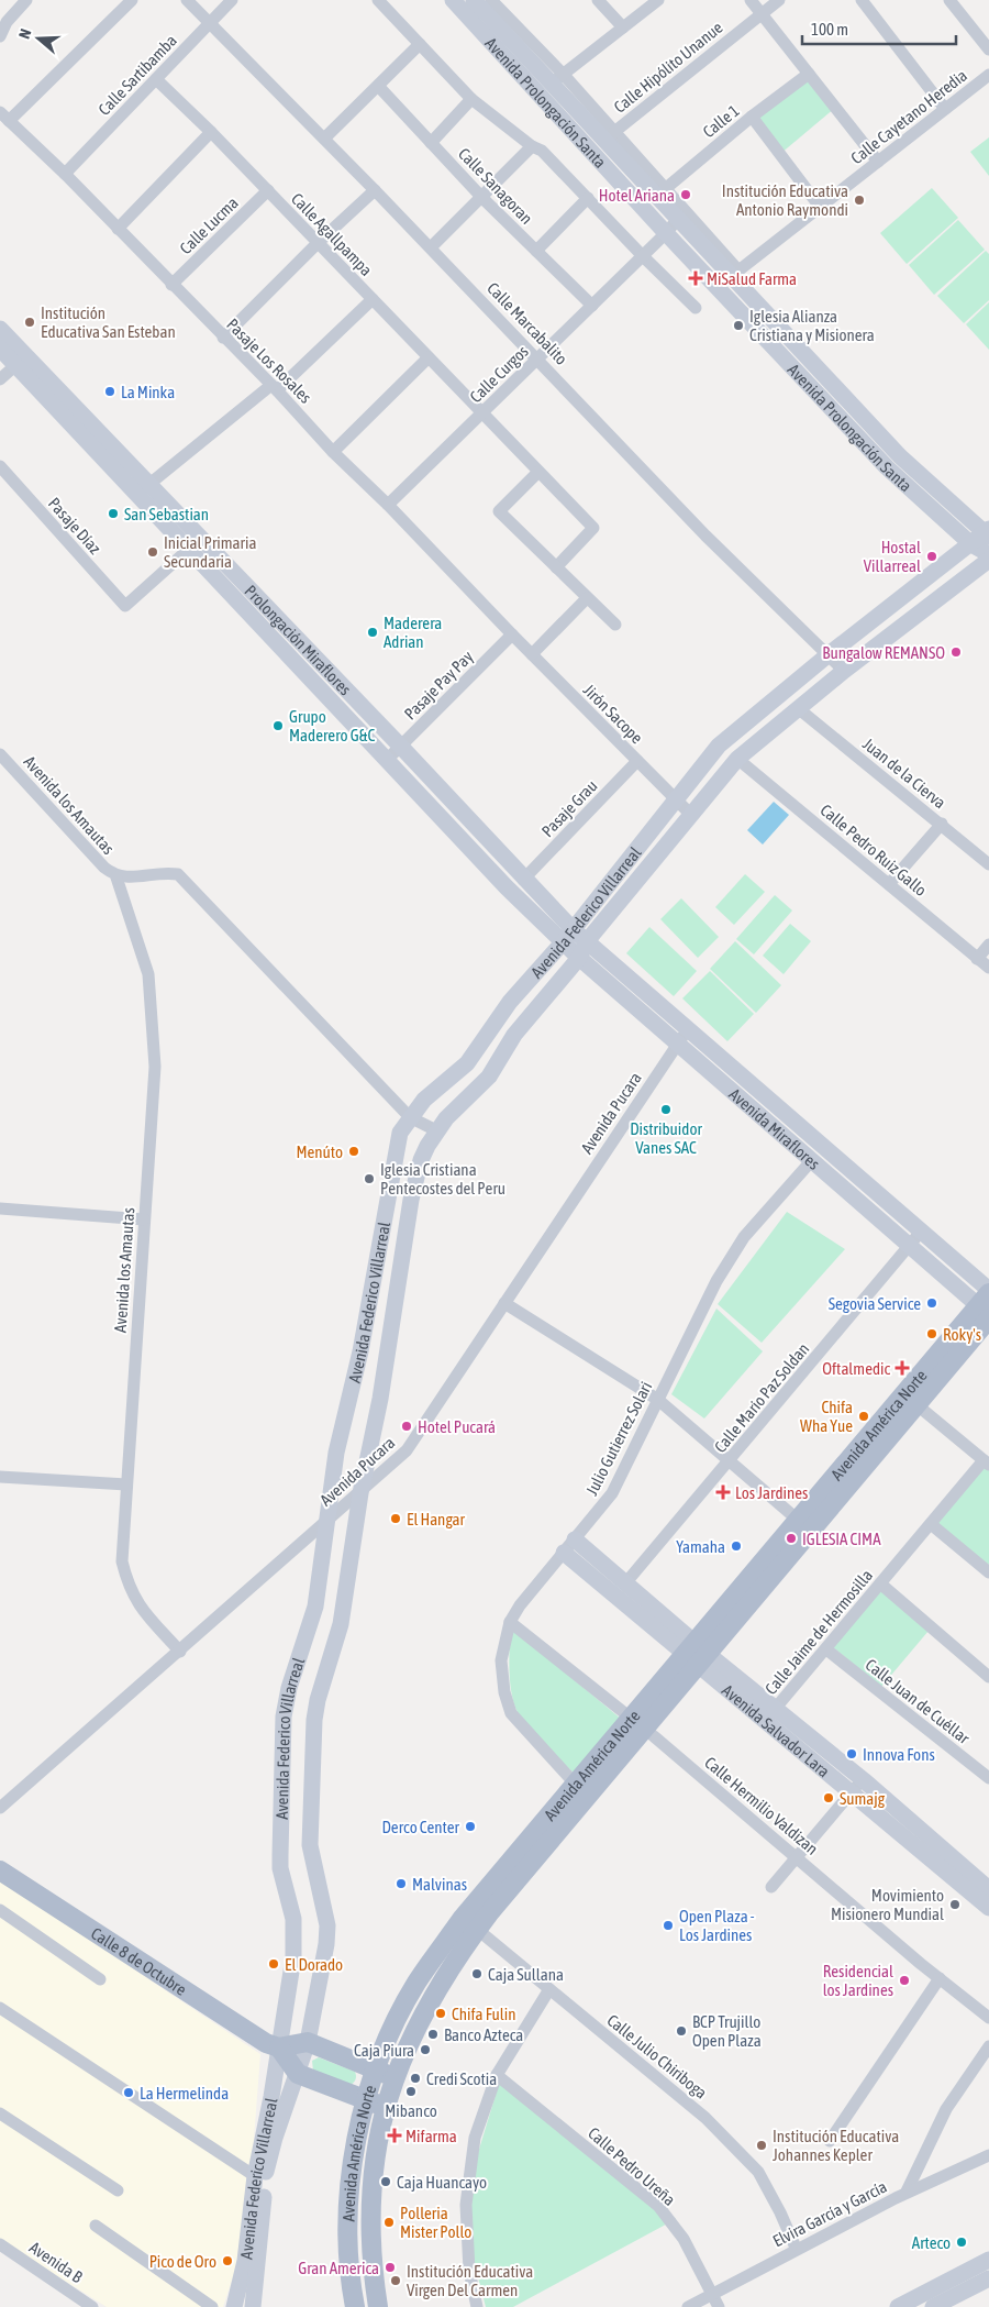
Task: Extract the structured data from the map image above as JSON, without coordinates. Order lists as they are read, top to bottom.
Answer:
{
  "streets": {
    "main road": [
      "Avenida Prolongación Santa",
      "Prolongación Miraflores",
      "Avenida Federico Villarreal",
      "Avenida Miraflores",
      "Avenida América Norte",
      "Avenida Salvador Lara",
      "Calle 8 de Octubre"
    ],
    "street": [
      "Calle Hipólito Unanue",
      "Calle Sartibamba",
      "Calle Cayetano Heredia",
      "Calle 1",
      "Calle Sanagoran",
      "Calle Lucma",
      "Calle Agallpampa",
      "Calle Marcabalito",
      "Pasaje Los Rosales",
      "Calle Curgos",
      "Pasaje Díaz",
      "Pasaje Pay Pay",
      "Jirón Sacope",
      "Juan de la Cierva",
      "Avenida los Amautas",
      "Pasaje Grau",
      "Calle Pedro Ruiz Gallo",
      "Avenida Pucara",
      "Calle Mario Paz Soldan",
      "Julio Gutierrez Solari",
      "Calle Jaime de Hermosilla",
      "Calle Juan de Cuéllar",
      "Calle Hermilio Valdizan",
      "Calle Julio Chiriboga",
      "Calle Pedro Ureña",
      "Elvira García y García",
      "Avenida B"
    ]
  },
  "crossings": [
    ["Calle Hipólito Unanue", "Avenida Prolongación Santa"],
    ["Calle Sartibamba", "Calle Agallpampa"],
    ["Calle Sartibamba", "Calle Marcabalito"],
    ["Calle Sartibamba", "Pasaje Los Rosales"],
    ["Avenida Prolongación Santa", "Calle Cayetano Heredia"],
    ["Avenida Prolongación Santa", "Calle 1"],
    ["Avenida Prolongación Santa", "Calle Curgos"],
    ["Avenida Prolongación Santa", "Avenida Federico Villarreal"],
    ["Calle Sanagoran", "Calle Curgos"],
    ["Calle Lucma", "Calle Agallpampa"],
    ["Calle Lucma", "Pasaje Los Rosales"],
    ["Calle Agallpampa", "Calle Curgos"],
    ["Calle Marcabalito", "Calle Curgos"],
    ["Calle Marcabalito", "Avenida Federico Villarreal"],
    ["Pasaje Los Rosales", "Calle Curgos"],
    ["Pasaje Los Rosales", "Pasaje Pay Pay"],
    ["Pasaje Los Rosales", "Jirón Sacope"],
    ["Pasaje Díaz", "Prolongación Miraflores"],
    ["Prolongación Miraflores", "Pasaje Pay Pay"],
    ["Prolongación Miraflores", "Pasaje Grau"],
    ["Prolongación Miraflores", "Avenida Federico Villarreal"],
    ["Prolongación Miraflores", "Avenida Miraflores"],
    ["Pasaje Pay Pay", "Jirón Sacope"],
    ["Jirón Sacope", "Pasaje Grau"],
    ["Jirón Sacope", "Avenida Federico Villarreal"],
    ["Juan de la Cierva", "Avenida Federico Villarreal"],
    ["Avenida los Amautas", "Avenida Federico Villarreal"],
    ["Avenida los Amautas", "Avenida Pucara"],
    ["Calle Pedro Ruiz Gallo", "Avenida Federico Villarreal"],
    ["Avenida Federico Villarreal", "Avenida Pucara"],
    ["Avenida Federico Villarreal", "Avenida Miraflores"],
    ["Avenida Federico Villarreal", "Calle 8 de Octubre"],
    ["Avenida Pucara", "Avenida Miraflores"],
    ["Avenida Miraflores", "Calle Mario Paz Soldan"],
    ["Avenida Miraflores", "Avenida América Norte"],
    ["Avenida Miraflores", "Julio Gutierrez Solari"],
    ["Calle Mario Paz Soldan", "Avenida Salvador Lara"],
    ["Avenida América Norte", "Julio Gutierrez Solari"],
    ["Avenida América Norte", "Avenida Salvador Lara"],
    ["Avenida América Norte", "Calle Hermilio Valdizan"],
    ["Avenida América Norte", "Calle Julio Chiriboga"],
    ["Julio Gutierrez Solari", "Avenida Salvador Lara"],
    ["Julio Gutierrez Solari", "Calle Hermilio Valdizan"],
    ["Calle Jaime de Hermosilla", "Calle Juan de Cuéllar"],
    ["Calle Jaime de Hermosilla", "Avenida Salvador Lara"],
    ["Calle Julio Chiriboga", "Elvira García y García"],
    ["Calle Pedro Ureña", "Elvira García y García"]
  ],
  "places": {
    "other": [
      "Hotel Ariana",
      "Institución Educativa Antonio Raymondi",
      "Institución Educativa San Esteban",
      "Iglesia Alianza Cristiana y Misionera",
      "La Minka",
      "San Sebastian",
      "Inicial Primaria Secundaria",
      "Hostal Villarreal",
      "Maderera Adrian",
      "Bungalow REMANSO",
      "Grupo Maderero G&C",
      "Distribuidor Vanes SAC",
      "Menúto",
      "Iglesia Cristiana Pentecostes del Peru",
      "Segovia Service",
      "Roky's",
      "Chifa Wha Yue",
      "Hotel Pucará",
      "El Hangar",
      "IGLESIA CIMA",
      "Yamaha",
      "Innova Fons",
      "Sumajg",
      "Derco Center",
      "Malvinas",
      "Movimiento Misionero Mundial",
      "Open Plaza - Los Jardines",
      "El Dorado",
      "Caja Sullana",
      "Residencial los Jardines",
      "Chifa Fulin",
      "BCP Trujillo Open Plaza",
      "Banco Azteca",
      "Caja Piura",
      "Credi Scotia",
      "Mibanco",
      "La Hermelinda",
      "Institución Educativa Johannes Kepler",
      "Caja Huancayo",
      "Polleria Mister Pollo",
      "Arteco",
      "Pico de Oro",
      "Gran America",
      "Institución Educativa Virgen Del Carmen"
    ],
    "health": [
      "MiSalud Farma",
      "Oftalmedic",
      "Los Jardines",
      "Mifarma"
    ]
  },
  "scale_bar": "100 m",
  "north": "left"
}
